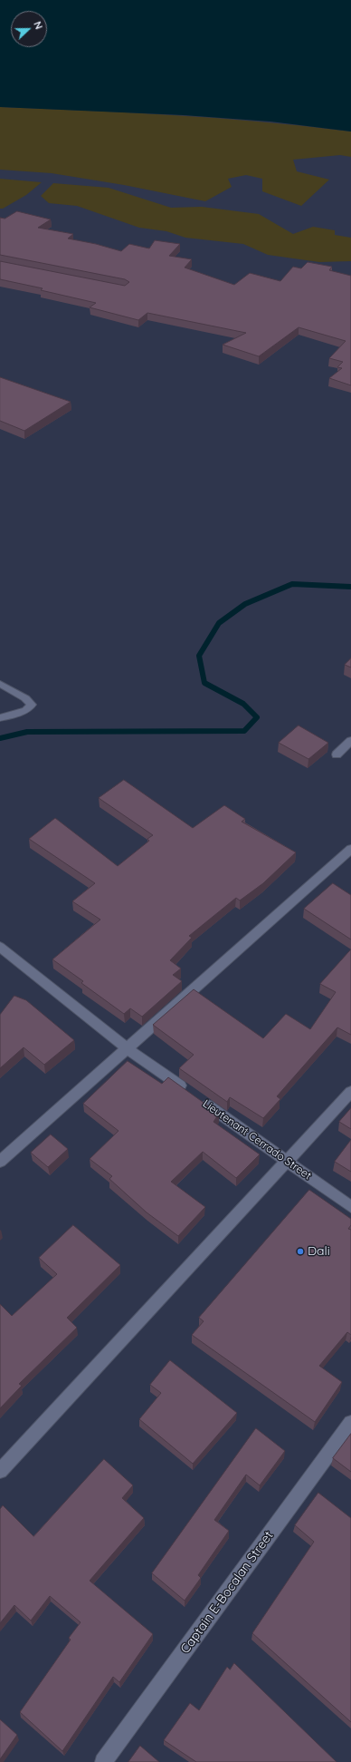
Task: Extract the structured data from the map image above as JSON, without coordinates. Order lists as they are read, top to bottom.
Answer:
{
  "streets": {
    "street": ["Lieutenant Cerrado Street", "Captain E-Bocalan Street"]
  },
  "places": ["Dali"],
  "north": "right"
}
